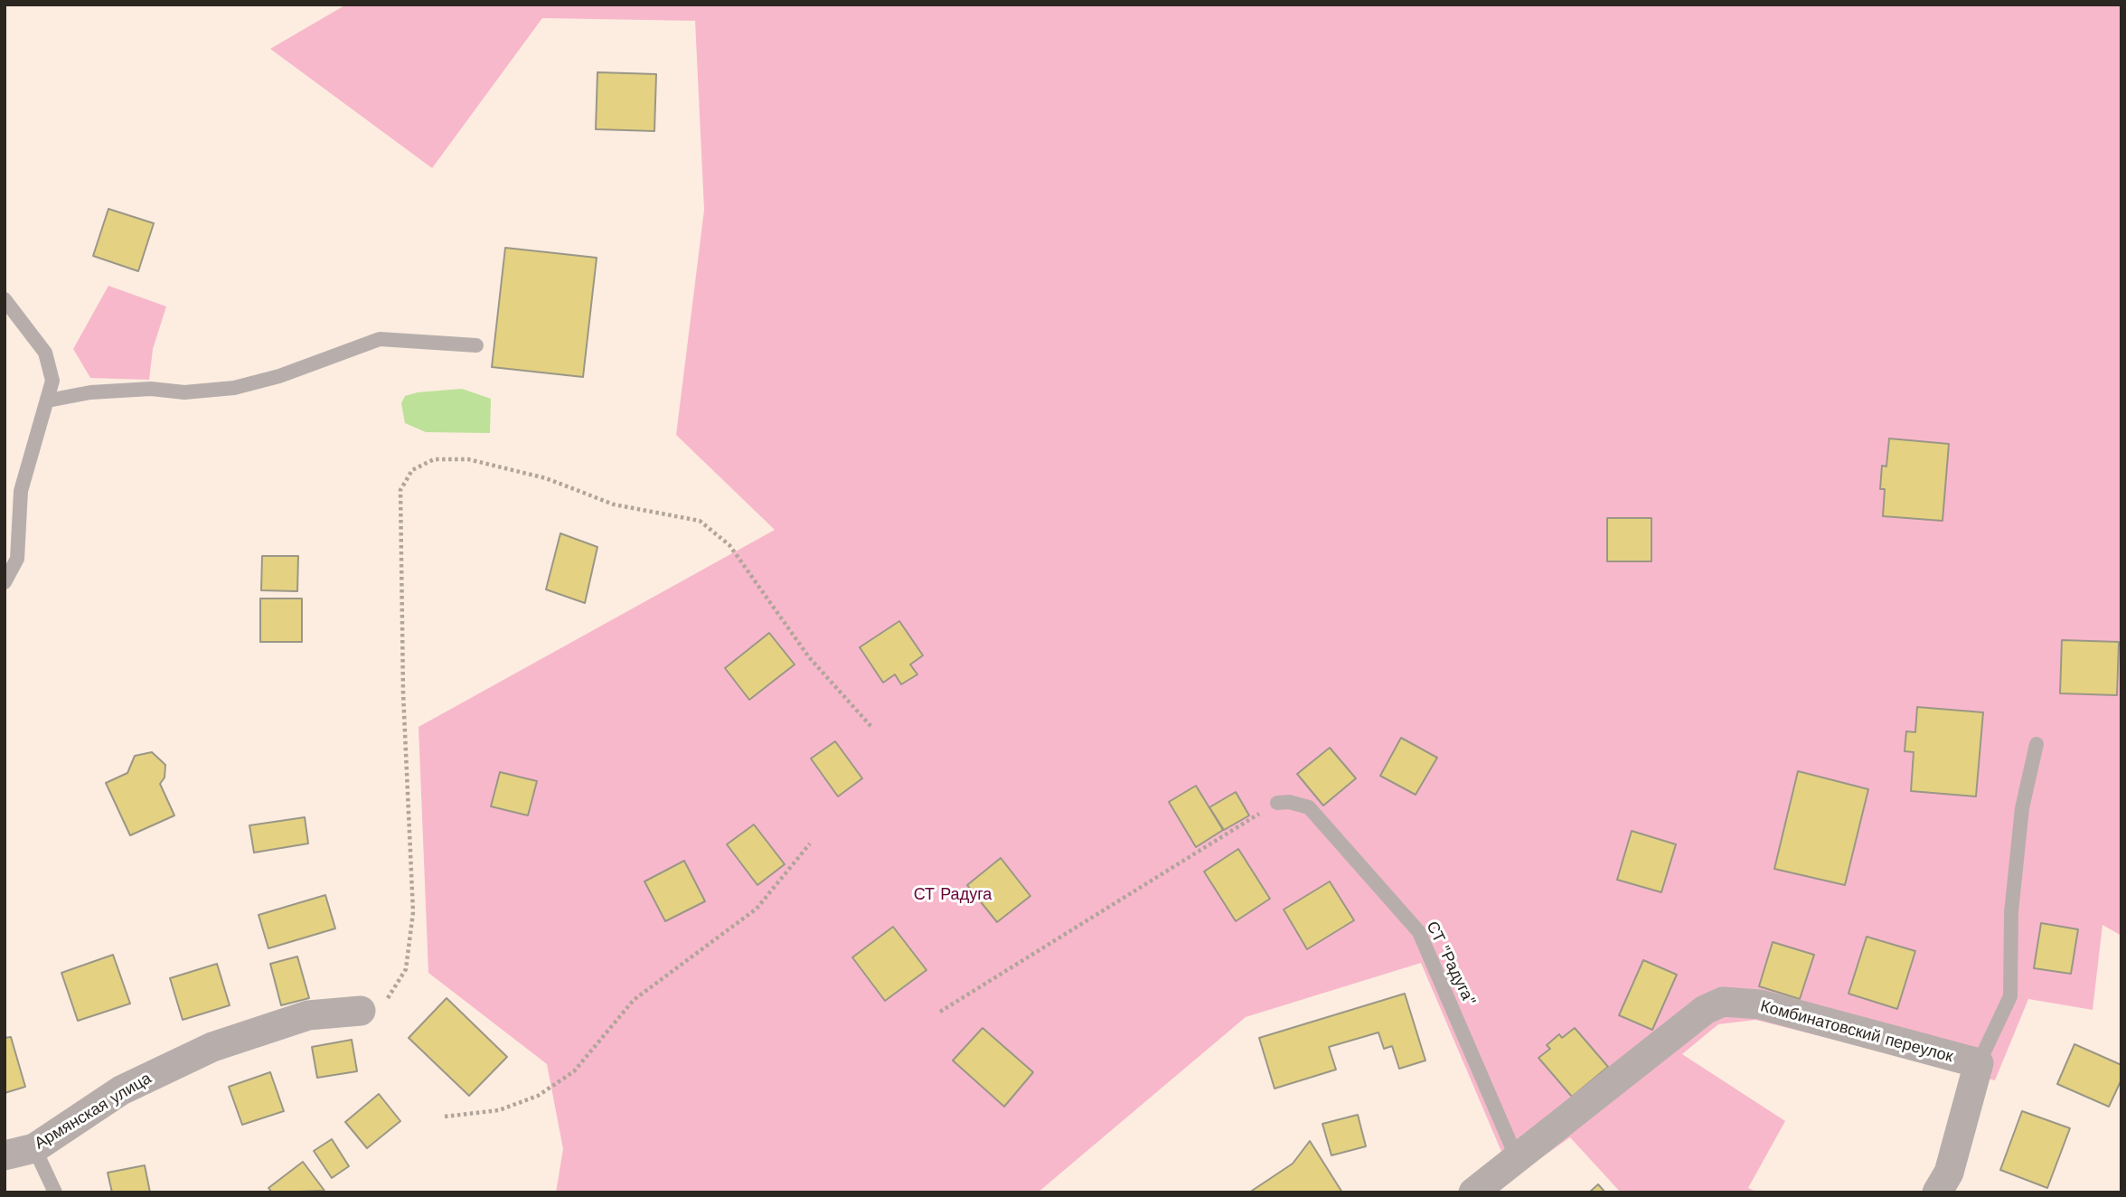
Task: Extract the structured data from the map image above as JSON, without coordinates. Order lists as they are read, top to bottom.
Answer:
{
  "streets": {
    "street": ["Комбинатовский переулок", "Армянская улица"],
    "lane": ["СТ \"Радуга\""]
  },
  "crossings": [
    ["СТ \"Радуга\"", "Комбинатовский переулок"]
  ],
  "parks": ["СТ Радуга"]
}
